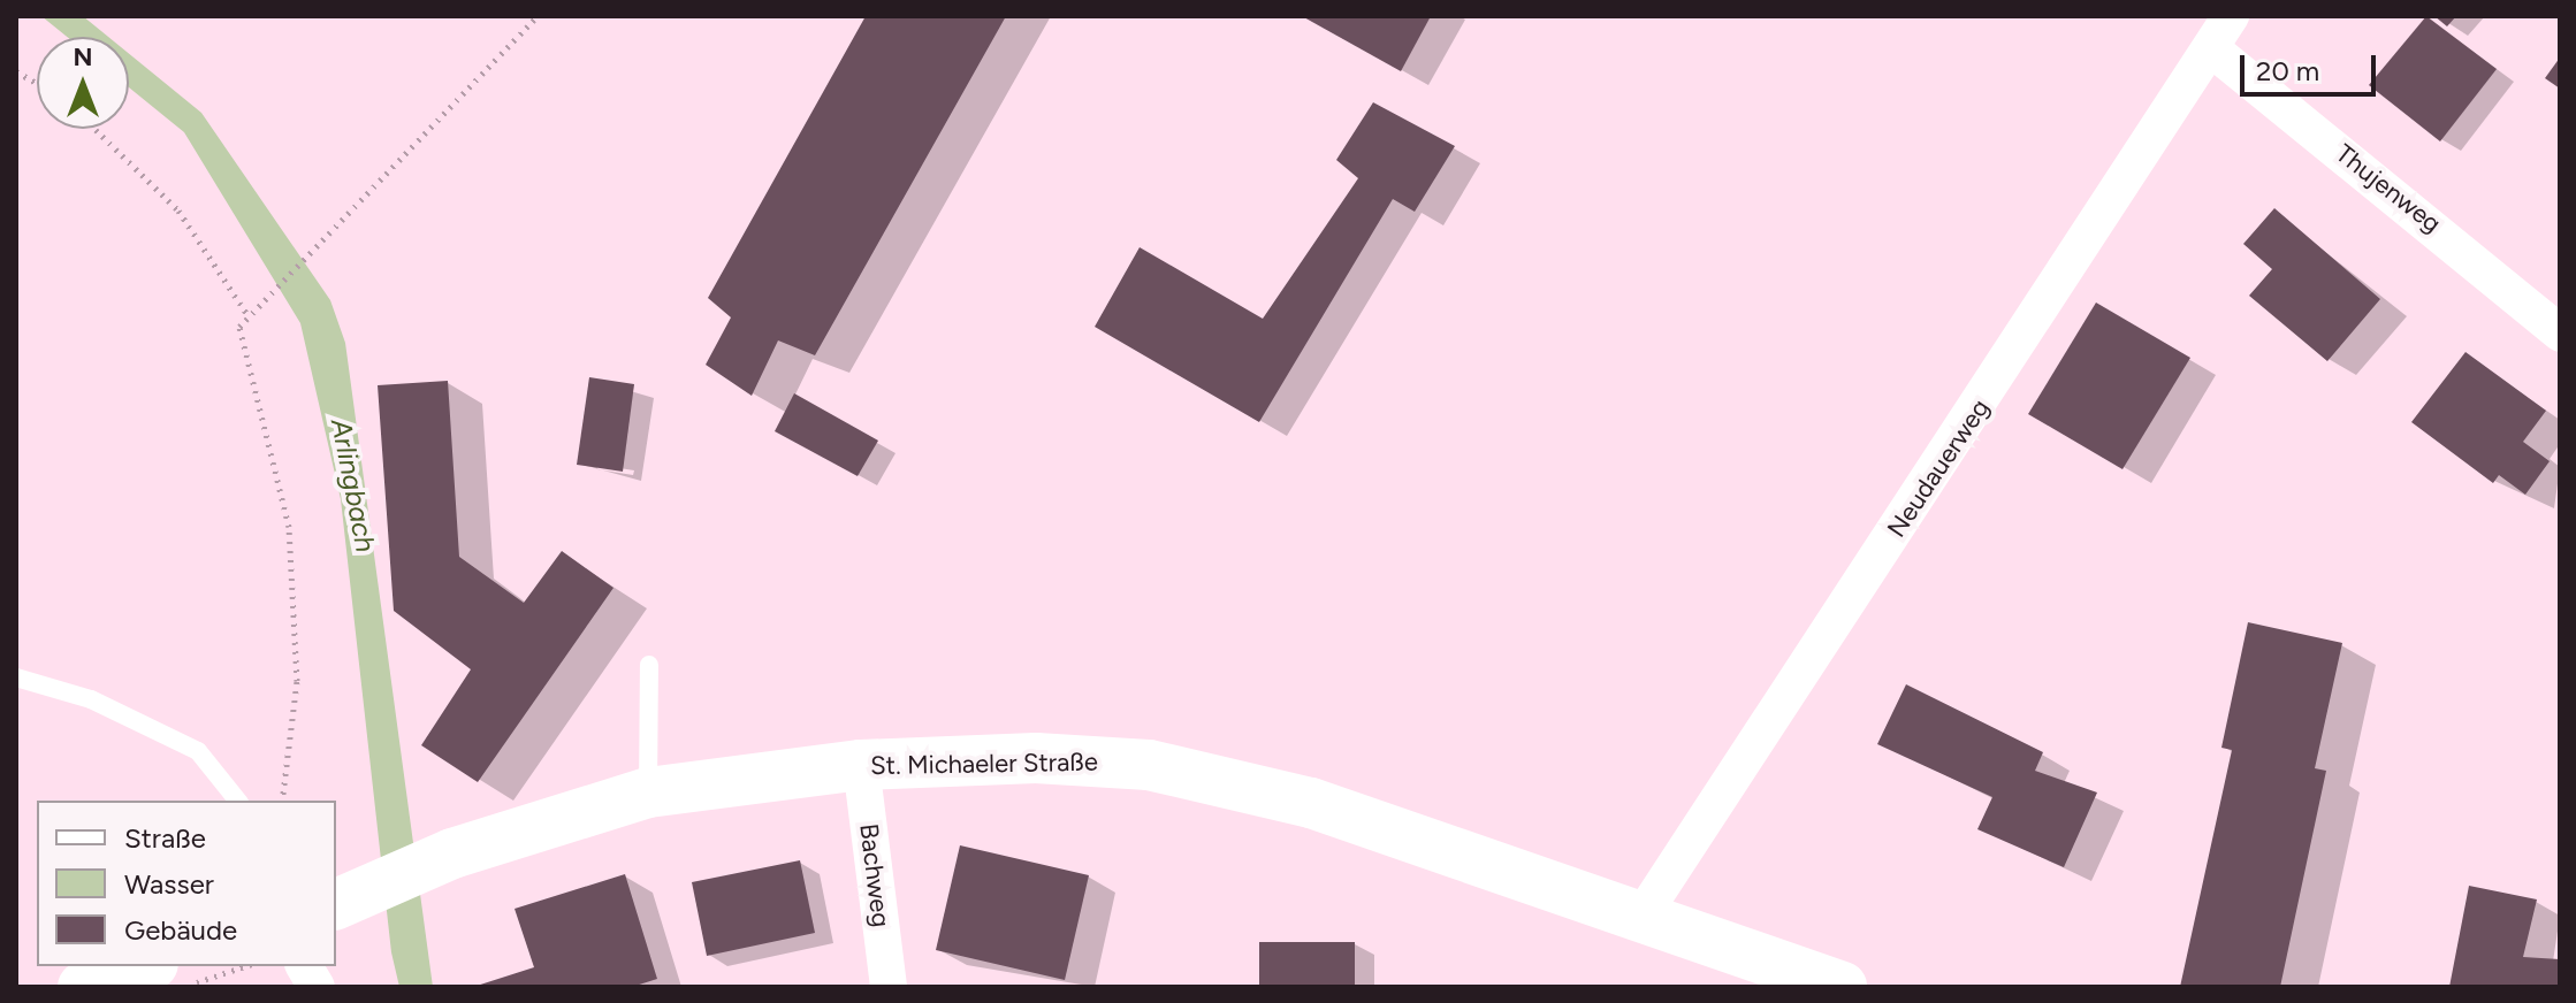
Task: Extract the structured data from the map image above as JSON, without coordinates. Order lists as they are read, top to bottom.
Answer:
{
  "streets": {
    "main road": ["St. Michaeler Straße"],
    "street": ["Thujenweg", "Neudauerweg", "Bachweg"]
  },
  "crossings": [
    ["Thujenweg", "Neudauerweg"],
    ["Neudauerweg", "St. Michaeler Straße"],
    ["St. Michaeler Straße", "Bachweg"]
  ],
  "water": ["Arlingbach"],
  "legend": ["Straße", "Wasser", "Gebäude"],
  "scale_bar": "20 m",
  "north": "top"
}
